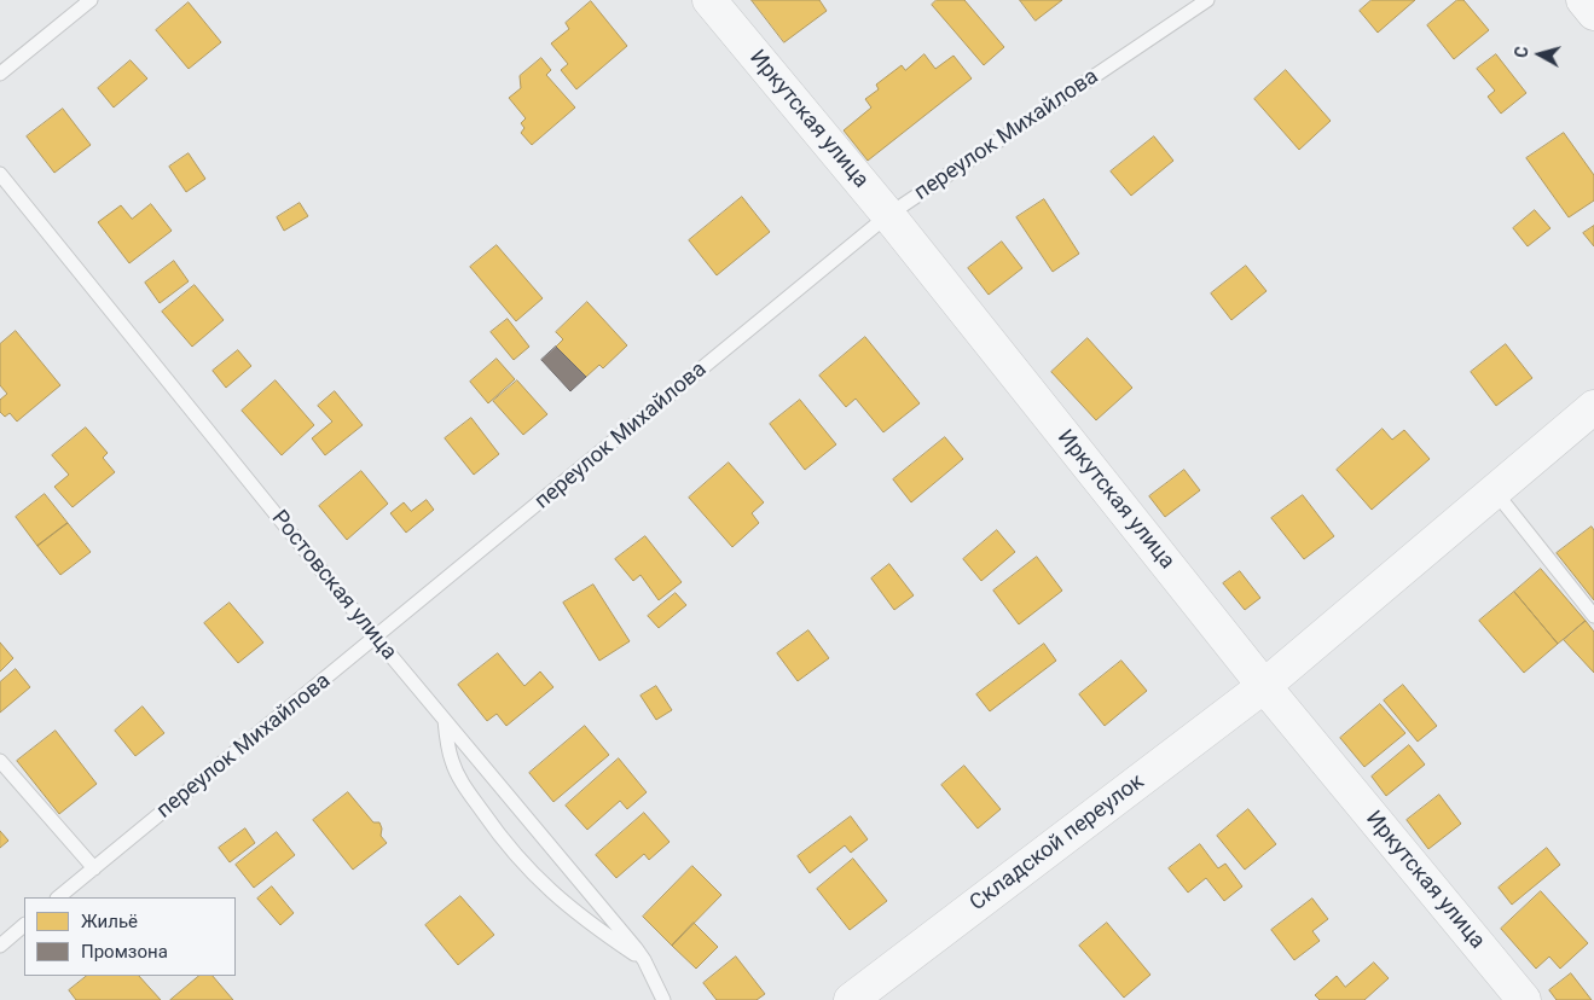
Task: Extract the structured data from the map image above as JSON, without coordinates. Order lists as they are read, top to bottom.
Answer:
{
  "streets": {
    "street": ["Иркутская улица", "Складской переулок"],
    "lane": ["переулок Михайлова", "Ростовская улица"]
  },
  "crossings": [
    ["Иркутская улица", "переулок Михайлова"],
    ["Иркутская улица", "Складской переулок"],
    ["переулок Михайлова", "Ростовская улица"]
  ],
  "legend": ["Жильё", "Промзона"],
  "north": "left"
}
